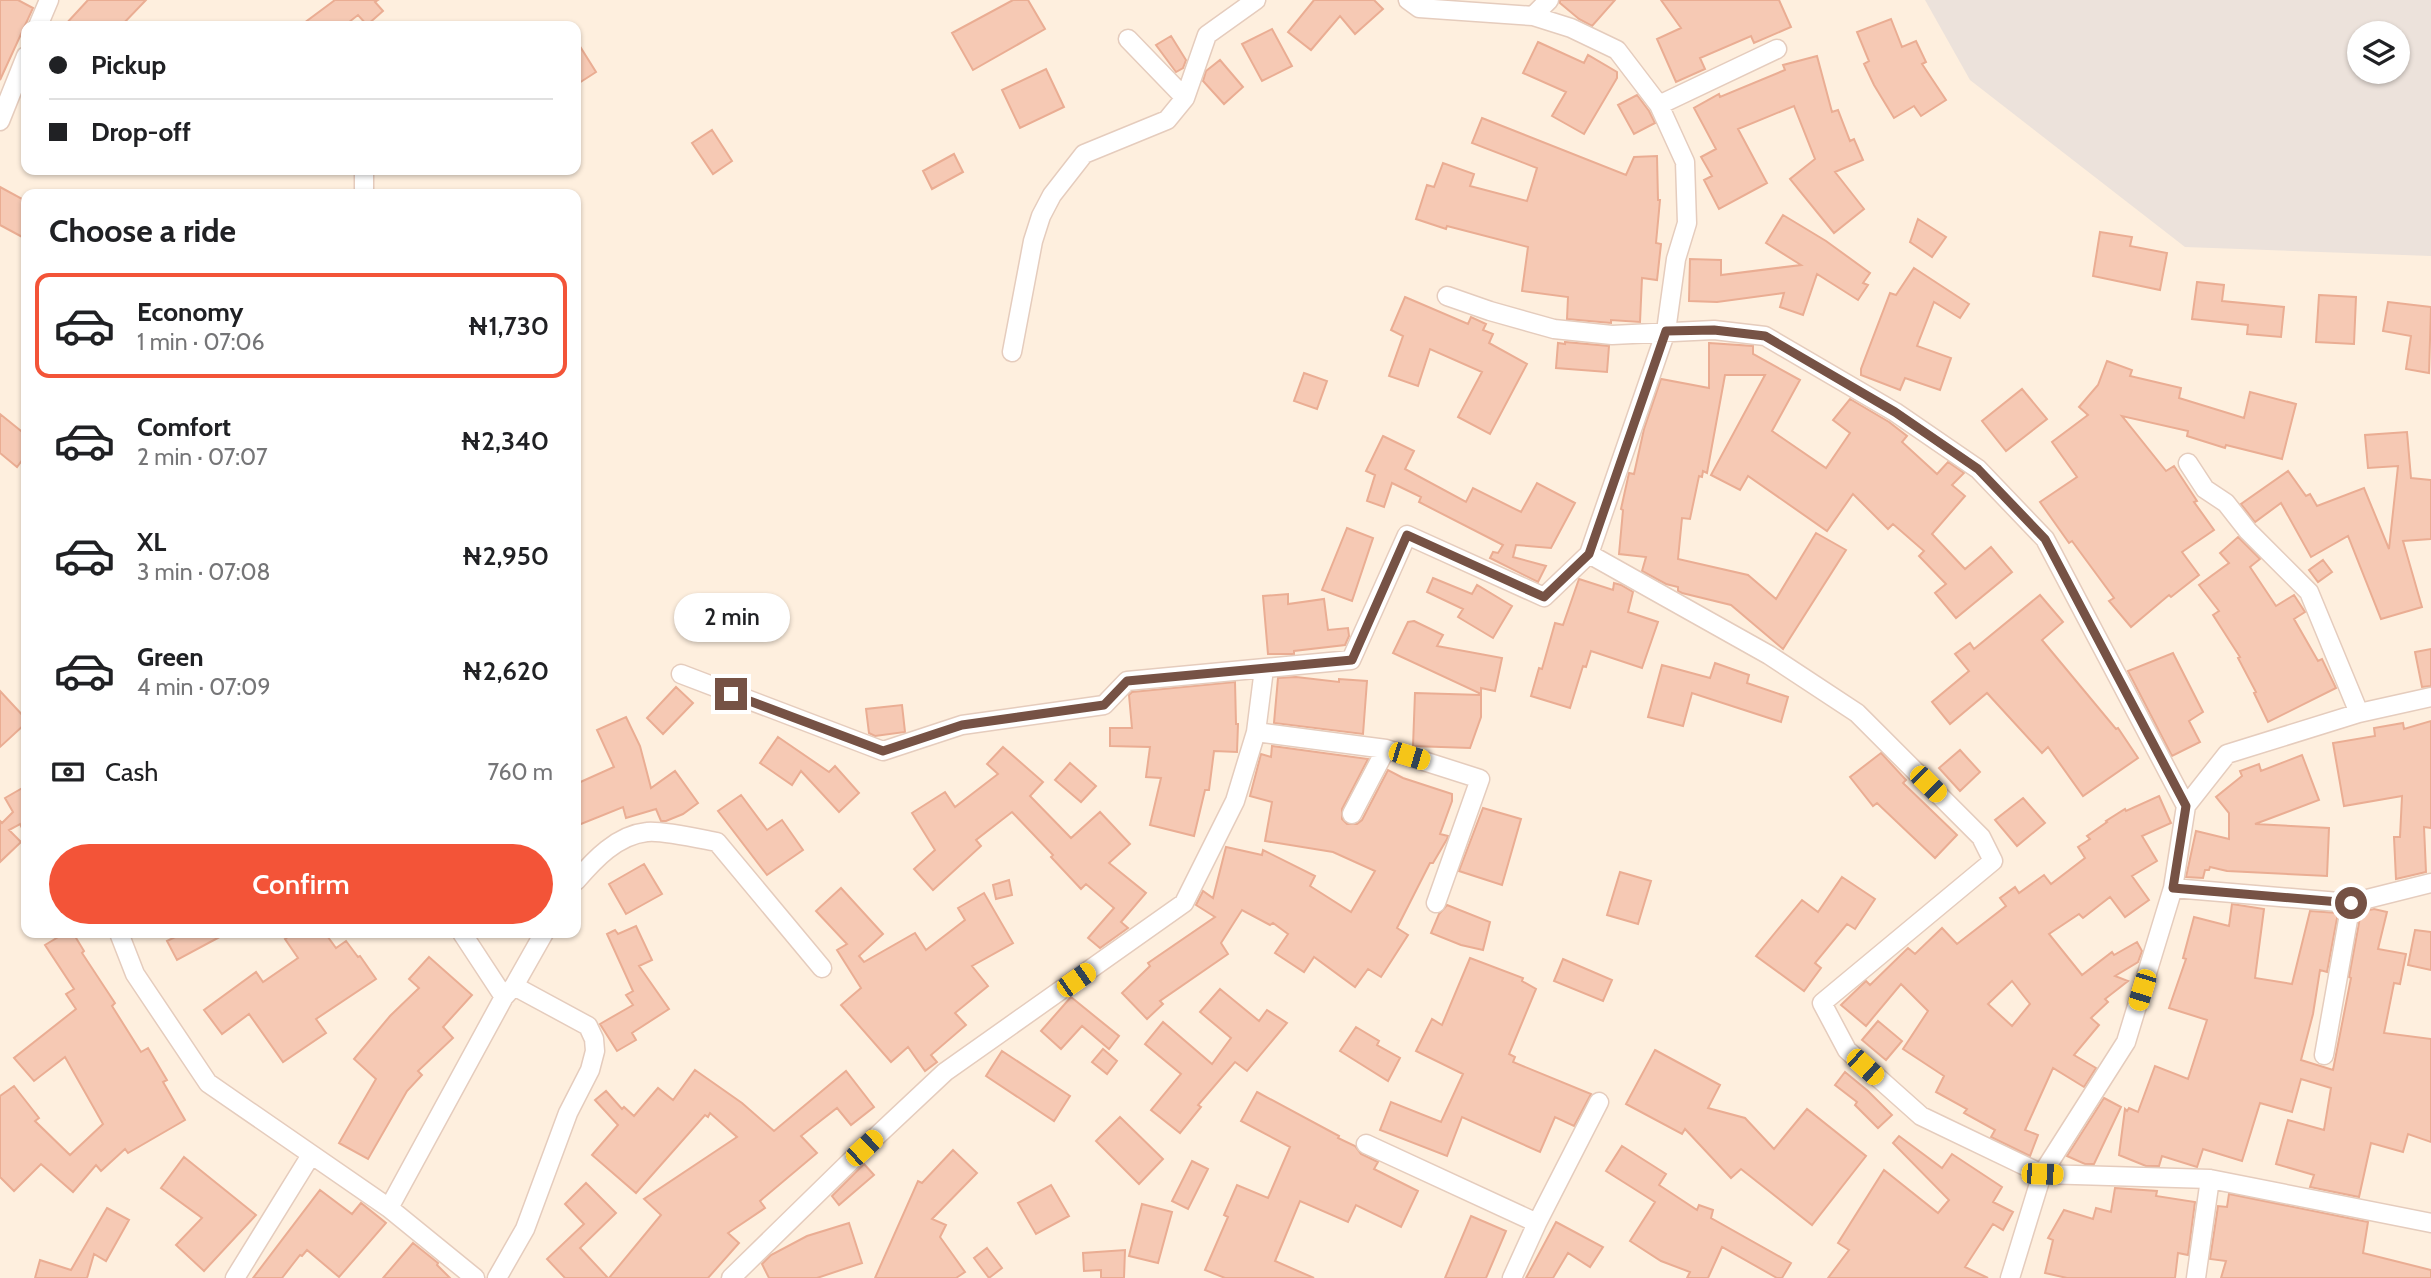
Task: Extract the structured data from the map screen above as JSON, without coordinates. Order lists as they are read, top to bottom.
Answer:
{
  "page": {
    "banner": ["Pickup", "Drop-off"],
    "heading": "Choose a ride",
    "list": [
      {
        "name": "Economy",
        "note": "1 min · 07:06",
        "value": "₦1,730"
      },
      {
        "name": "Comfort",
        "note": "2 min · 07:07",
        "value": "₦2,340"
      },
      {
        "name": "XL",
        "note": "3 min · 07:08",
        "value": "₦2,950"
      },
      {
        "name": "Green",
        "note": "4 min · 07:09",
        "value": "₦2,620"
      }
    ],
    "bubble": "2 min",
    "pay": ["Cash", "760 m"],
    "buttons": "Confirm"
  }
}
